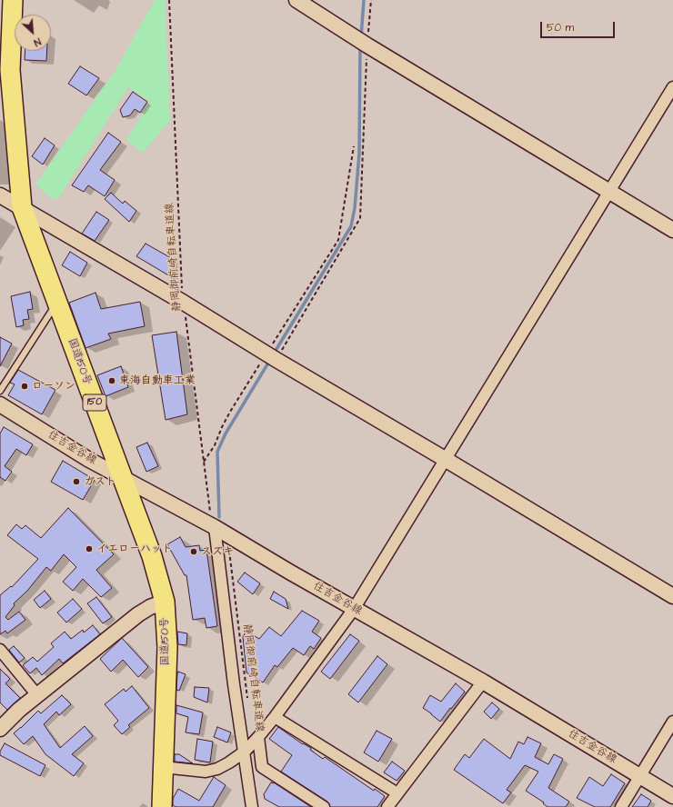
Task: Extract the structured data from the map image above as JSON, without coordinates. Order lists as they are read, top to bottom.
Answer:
{
  "streets": {
    "highway": ["国道150号", "150"],
    "street": ["住吉金谷線"],
    "path": ["静岡御前崎自転車道線"]
  },
  "crossings": [
    ["国道150号", "住吉金谷線"]
  ],
  "places": [
    "東海自動車工業",
    "ローソン",
    "ガスト",
    "イエローハット",
    "スズキ"
  ],
  "scale_bar": "50 m",
  "north": "bottom right"
}
